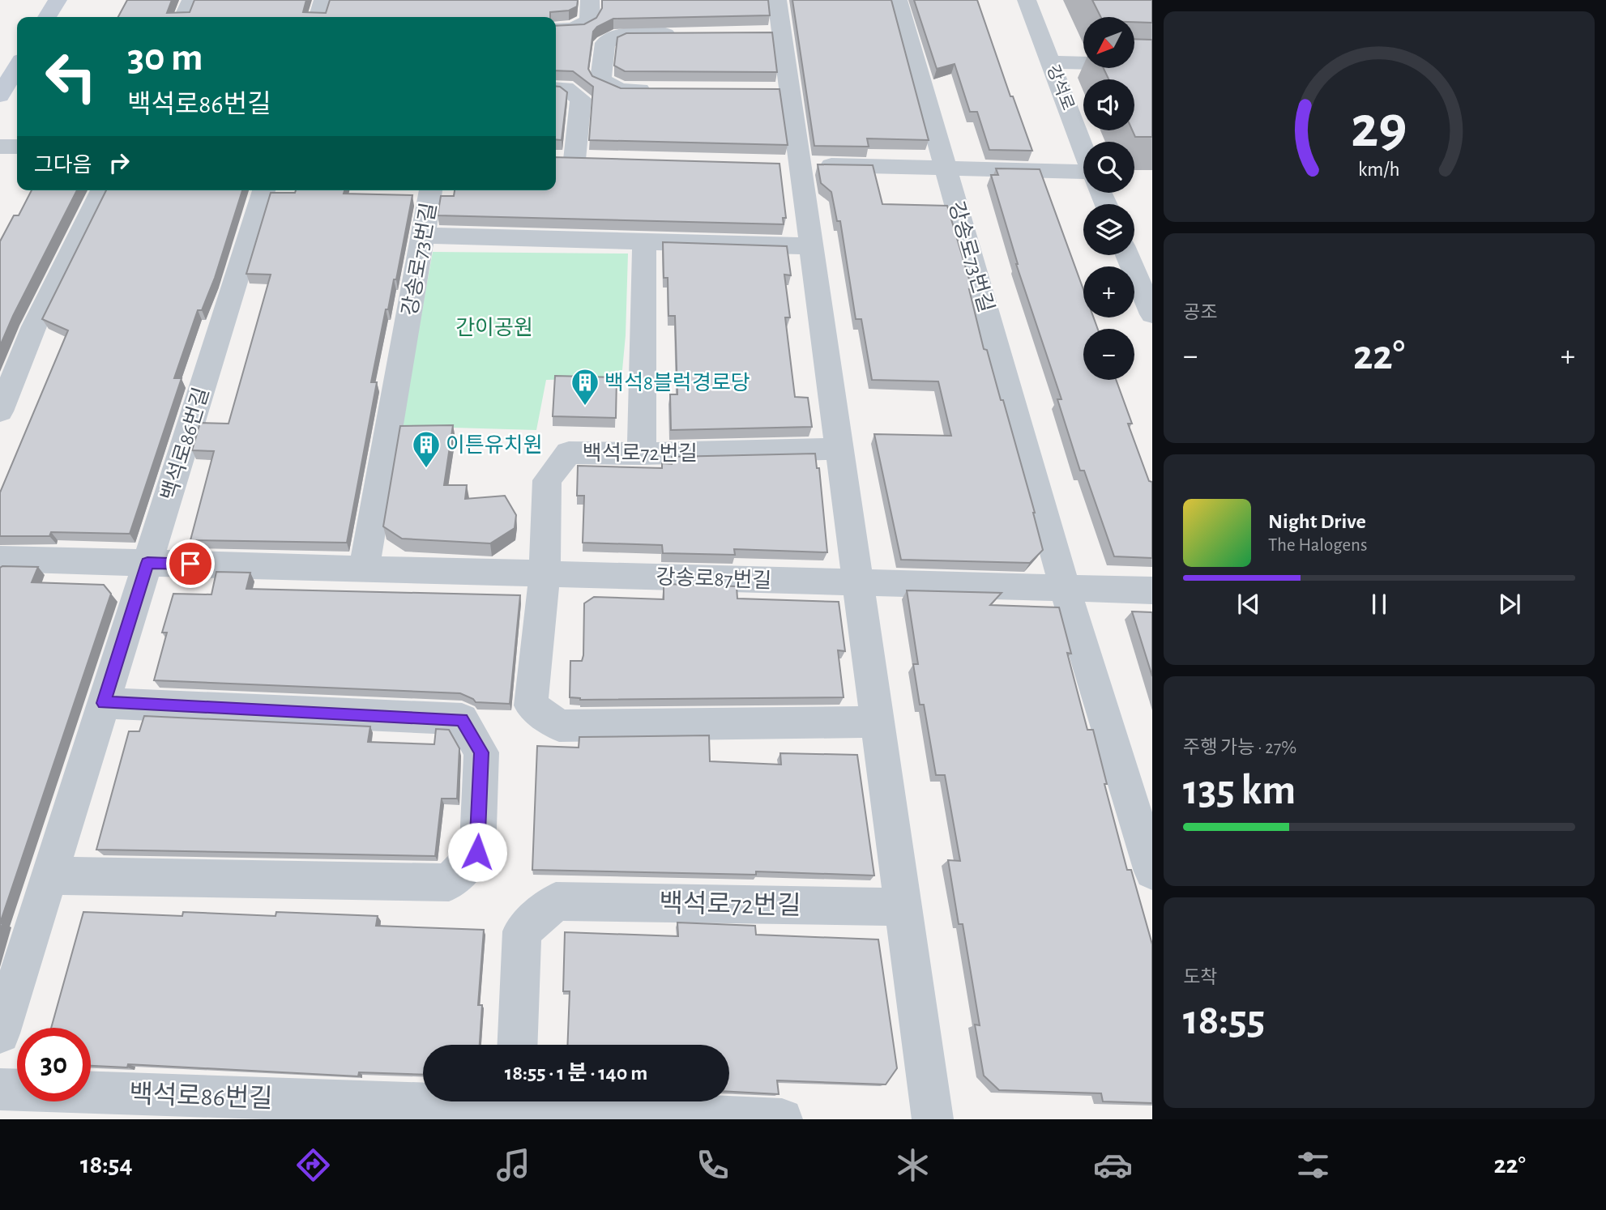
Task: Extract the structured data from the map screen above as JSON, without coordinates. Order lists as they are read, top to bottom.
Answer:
{
  "streets": {
    "street": [
      "강석로",
      "강송로73번길",
      "백석로86번길",
      "백석로72번길",
      "강송로87번길"
    ]
  },
  "crossings": [
    ["강송로73번길", "강송로87번길"],
    ["백석로86번길", "강송로87번길"],
    ["백석로72번길", "강송로87번길"]
  ],
  "parks": ["간이공원"],
  "places": {
    "building": ["백석8블럭경로당", "이튼유치원"]
  },
  "north": "bottom left",
  "page": {
    "map_buttons": ["+", "−"],
    "turn": ["30 m", "백석로86번길"],
    "then": "그다음",
    "tile": [
      "공조",
      ["주행 가능 · 27%", "135 km"],
      ["도착", "18:55"]
    ],
    "heat": ["−", "22°", "+"],
    "song": ["Night Drive", "The Halogens"],
    "limit": "30",
    "trip": "18:55 · 1 분 · 140 m",
    "tabs": ["18:54", "22°"],
    "gauge": ["29", "km/h"]
  }
}
